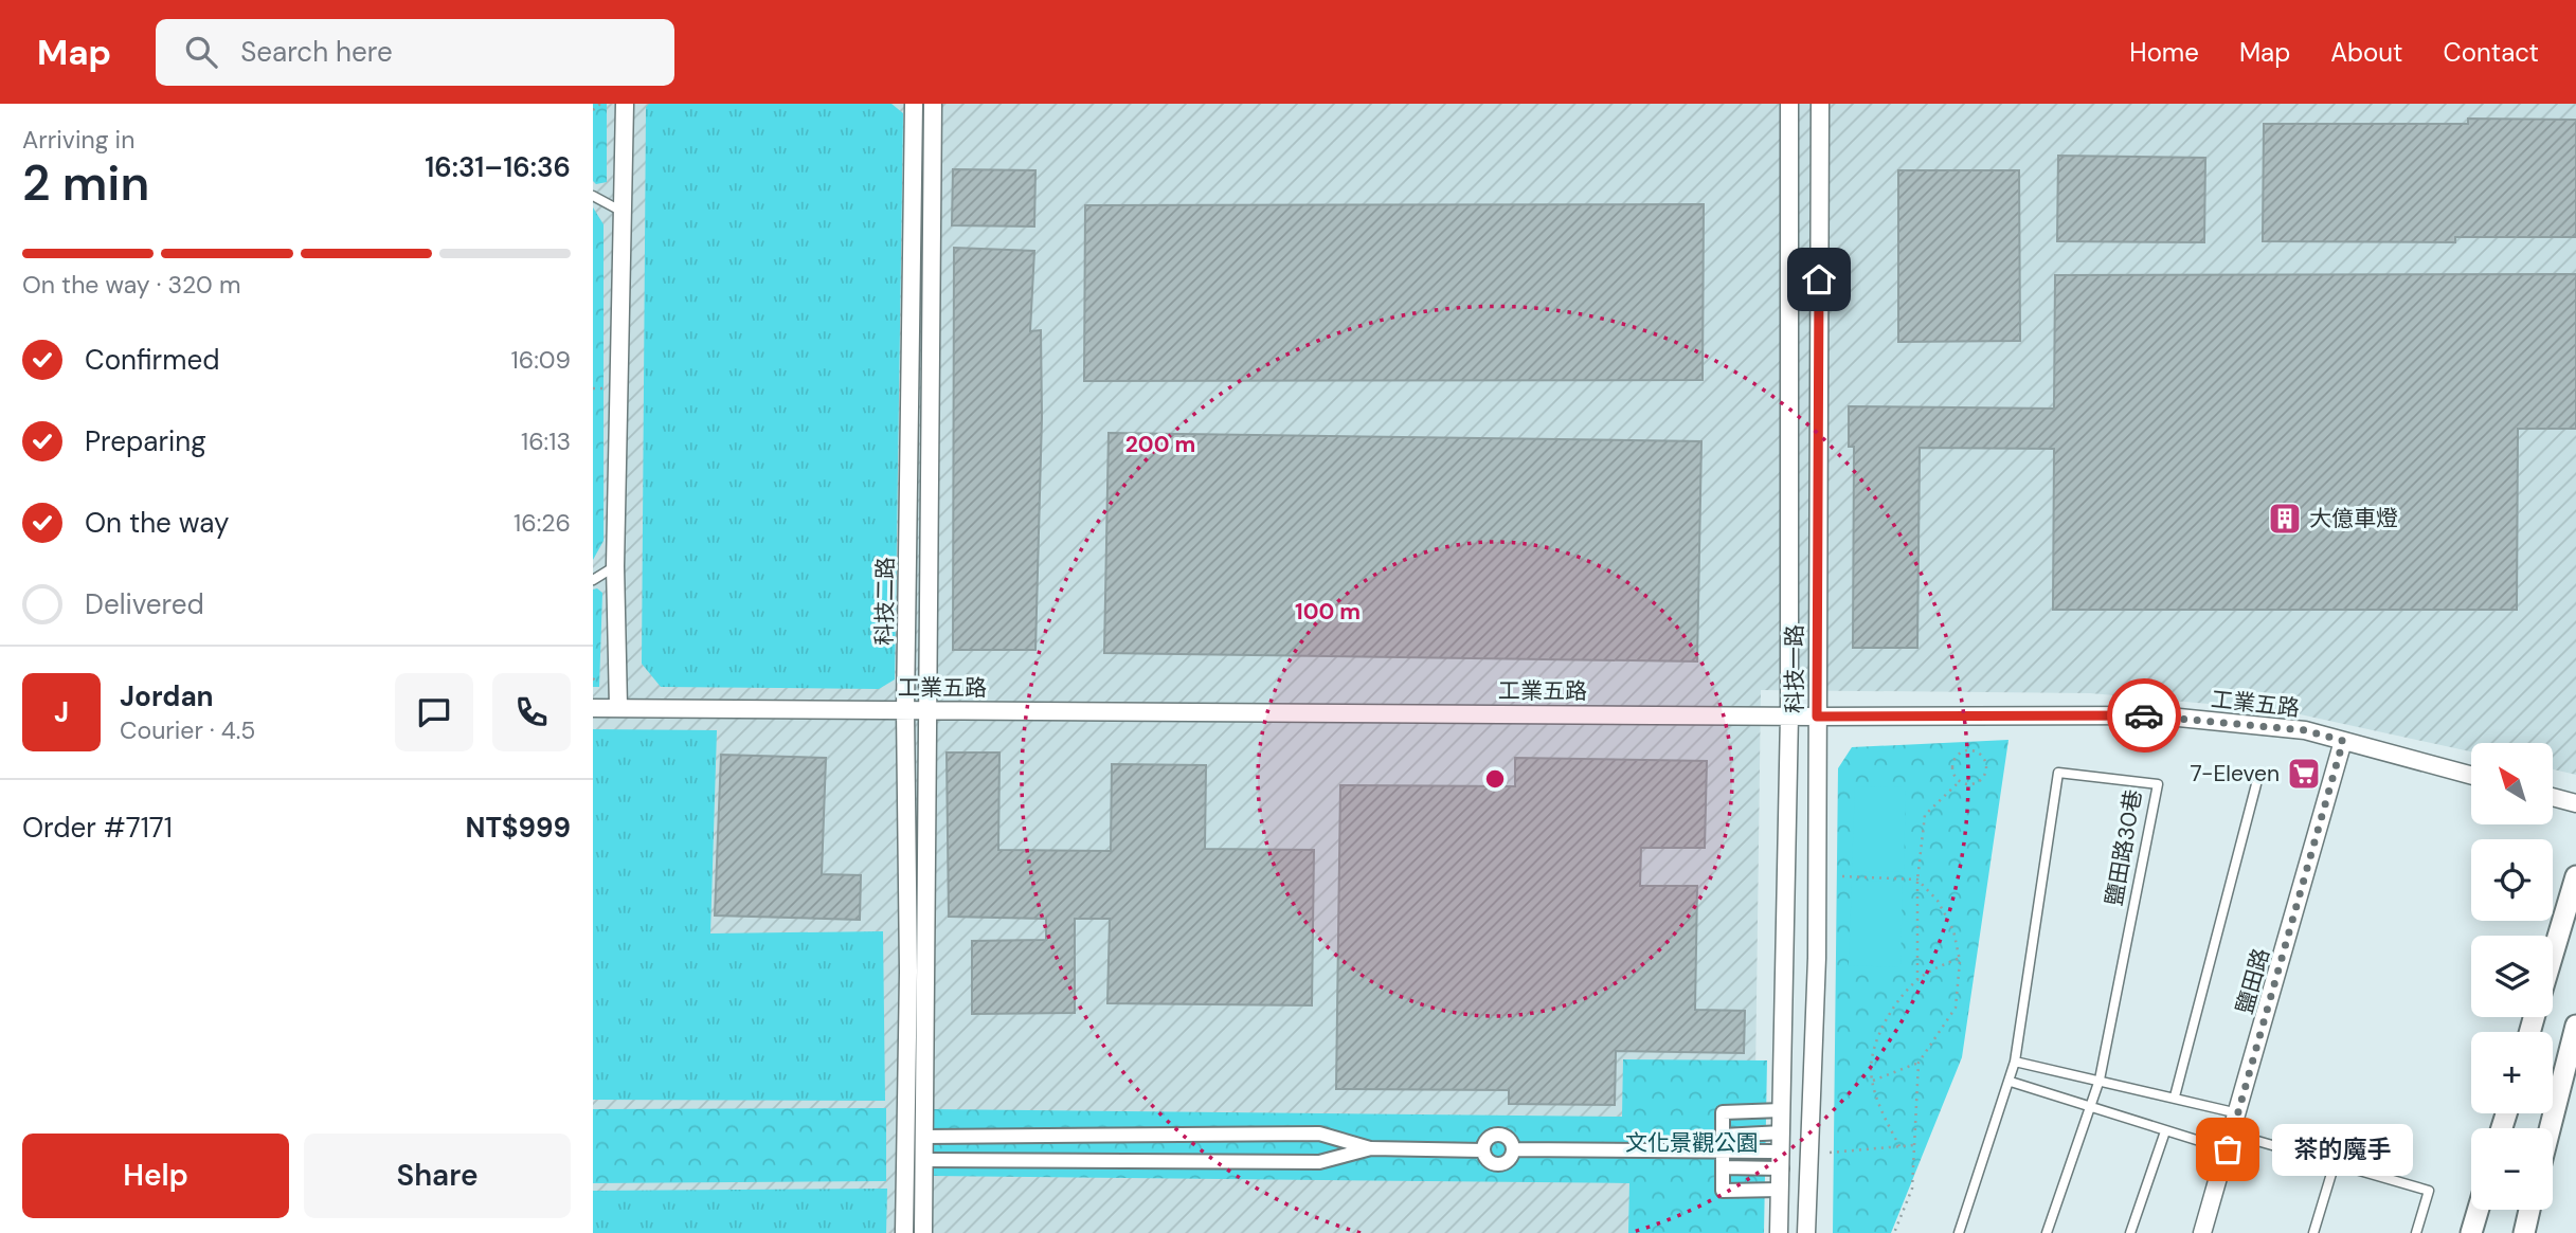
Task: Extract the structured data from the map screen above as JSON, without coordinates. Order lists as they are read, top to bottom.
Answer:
{
  "streets": {
    "street": [
      "科技二路",
      "科技一路",
      "工業五路",
      "鹽田路"
    ],
    "lane": ["鹽田路30巷"]
  },
  "crossings": [
    ["科技二路", "工業五路"],
    ["科技一路", "工業五路"],
    ["工業五路", "鹽田路"]
  ],
  "parks": ["文化景觀公園"],
  "places": {
    "building": ["大億車燈"],
    "supermarket": ["7-Eleven"],
    "other": ["茶的魔手"]
  },
  "north": "top left",
  "page": {
    "header": "Map",
    "search": "Search here",
    "nav": [
      "Home",
      "Map",
      "About",
      "Contact"
    ],
    "heading": ["2 min", "Arriving in", "16:31–16:36"],
    "panel": [
      "Jordan",
      "Courier · 4.5",
      "Order #7171",
      "NT$999"
    ],
    "bar": "On the way · 320 m",
    "list": [
      ["Confirmed", "16:09"],
      ["Preparing", "16:13"],
      ["On the way", "16:26"],
      "Delivered"
    ],
    "round": "J",
    "map_buttons": ["+", "−"],
    "buttons": ["Help", "Share"],
    "bubble": "茶的魔手"
  },
  "rings": ["200 m", "100 m"]
}
